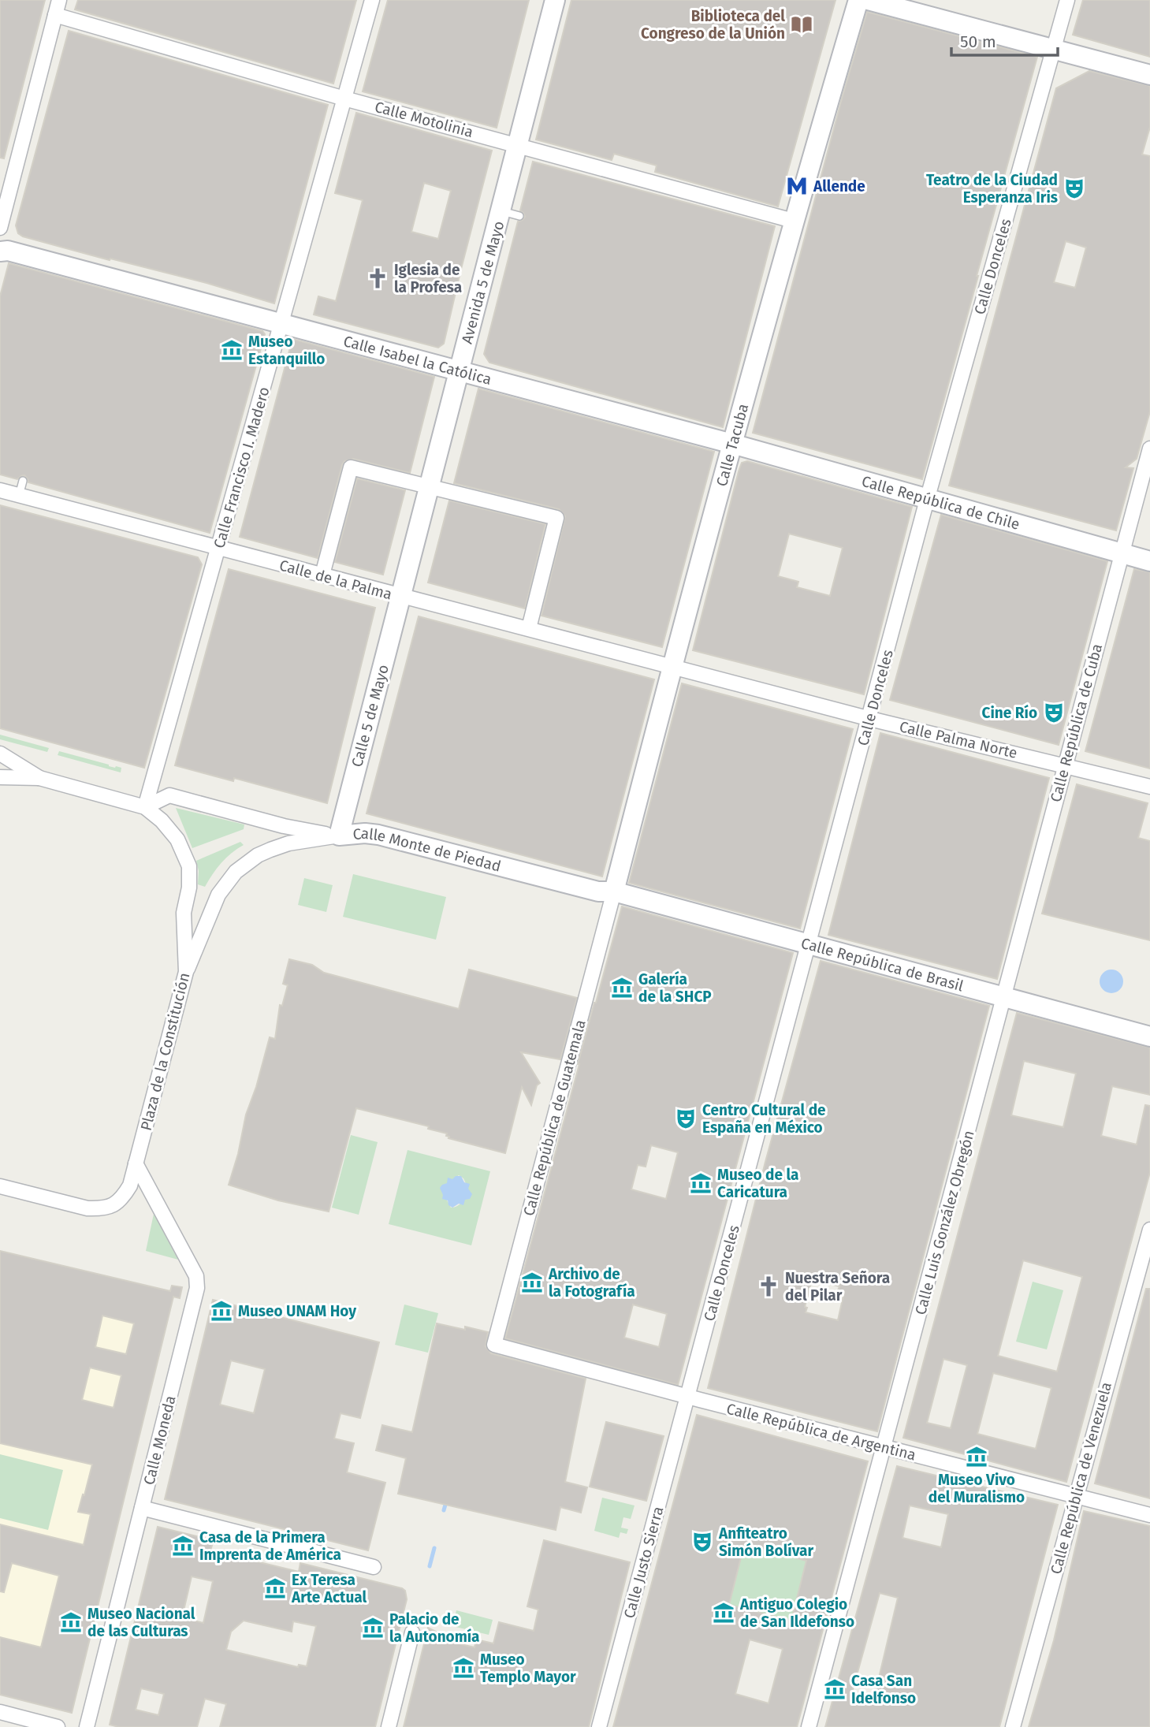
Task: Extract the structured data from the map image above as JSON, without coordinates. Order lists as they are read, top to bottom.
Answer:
{
  "streets": {
    "street": [
      "Calle Motolinia",
      "Calle Donceles",
      "Avenida 5 de Mayo",
      "Calle Isabel la Católica",
      "Calle Tacuba",
      "Calle Francisco I. Madero",
      "Calle República de Chile",
      "Calle de la Palma",
      "Calle 5 de Mayo",
      "Calle República de Cuba",
      "Calle Palma Norte",
      "Calle Monte de Piedad",
      "Calle República de Brasil",
      "Plaza de la Constitución",
      "Calle República de Guatemala",
      "Calle Luis González Obregón",
      "Calle República de Argentina",
      "Calle Moneda",
      "Calle República de Venezuela",
      "Calle Justo Sierra"
    ]
  },
  "crossings": [
    ["Calle Motolinia", "Avenida 5 de Mayo"],
    ["Calle Motolinia", "Calle Tacuba"],
    ["Calle Motolinia", "Calle Francisco I. Madero"],
    ["Calle Donceles", "Calle República de Chile"],
    ["Calle Donceles", "Calle Palma Norte"],
    ["Calle Donceles", "Calle República de Brasil"],
    ["Calle Donceles", "Calle República de Argentina"],
    ["Calle Donceles", "Calle Justo Sierra"],
    ["Avenida 5 de Mayo", "Calle Isabel la Católica"],
    ["Avenida 5 de Mayo", "Calle de la Palma"],
    ["Avenida 5 de Mayo", "Calle 5 de Mayo"],
    ["Calle Isabel la Católica", "Calle Tacuba"],
    ["Calle Isabel la Católica", "Calle Francisco I. Madero"],
    ["Calle Isabel la Católica", "Calle República de Chile"],
    ["Calle Tacuba", "Calle República de Chile"],
    ["Calle Tacuba", "Calle de la Palma"],
    ["Calle Tacuba", "Calle Palma Norte"],
    ["Calle Tacuba", "Calle Monte de Piedad"],
    ["Calle Tacuba", "Calle República de Brasil"],
    ["Calle Tacuba", "Calle República de Guatemala"],
    ["Calle Francisco I. Madero", "Calle de la Palma"],
    ["Calle Francisco I. Madero", "Calle Monte de Piedad"],
    ["Calle Francisco I. Madero", "Plaza de la Constitución"],
    ["Calle República de Chile", "Calle República de Cuba"],
    ["Calle de la Palma", "Calle 5 de Mayo"],
    ["Calle de la Palma", "Calle Palma Norte"],
    ["Calle 5 de Mayo", "Calle Monte de Piedad"],
    ["Calle República de Cuba", "Calle Palma Norte"],
    ["Calle República de Cuba", "Calle República de Brasil"],
    ["Calle República de Cuba", "Calle Luis González Obregón"],
    ["Calle Monte de Piedad", "Calle República de Brasil"],
    ["Calle Monte de Piedad", "Plaza de la Constitución"],
    ["Calle Monte de Piedad", "Calle República de Guatemala"],
    ["Calle República de Brasil", "Calle República de Guatemala"],
    ["Calle República de Brasil", "Calle Luis González Obregón"],
    ["Plaza de la Constitución", "Calle Moneda"],
    ["Calle República de Guatemala", "Calle República de Argentina"],
    ["Calle Luis González Obregón", "Calle República de Argentina"],
    ["Calle República de Argentina", "Calle República de Venezuela"],
    ["Calle República de Argentina", "Calle Justo Sierra"]
  ],
  "places": {
    "library": ["Biblioteca del Congreso de la Unión"],
    "metro station": ["Allende"],
    "theatre": [
      "Teatro de la Ciudad Esperanza Iris",
      "Cine Río",
      "Centro Cultural de España en México",
      "Anfiteatro Simón Bolívar"
    ],
    "church": ["Iglesia de la Profesa", "Nuestra Señora del Pilar"],
    "museum": [
      "Museo Estanquillo",
      "Galería de la SHCP",
      "Museo de la Caricatura",
      "Archivo de la Fotografía",
      "Museo UNAM Hoy",
      "Museo Vivo del Muralismo",
      "Casa de la Primera Imprenta de América",
      "Ex Teresa Arte Actual",
      "Antiguo Colegio de San Ildefonso",
      "Museo Nacional de las Culturas",
      "Palacio de la Autonomía",
      "Museo Templo Mayor",
      "Casa San Idelfonso"
    ]
  },
  "scale_bar": "50 m"
}
